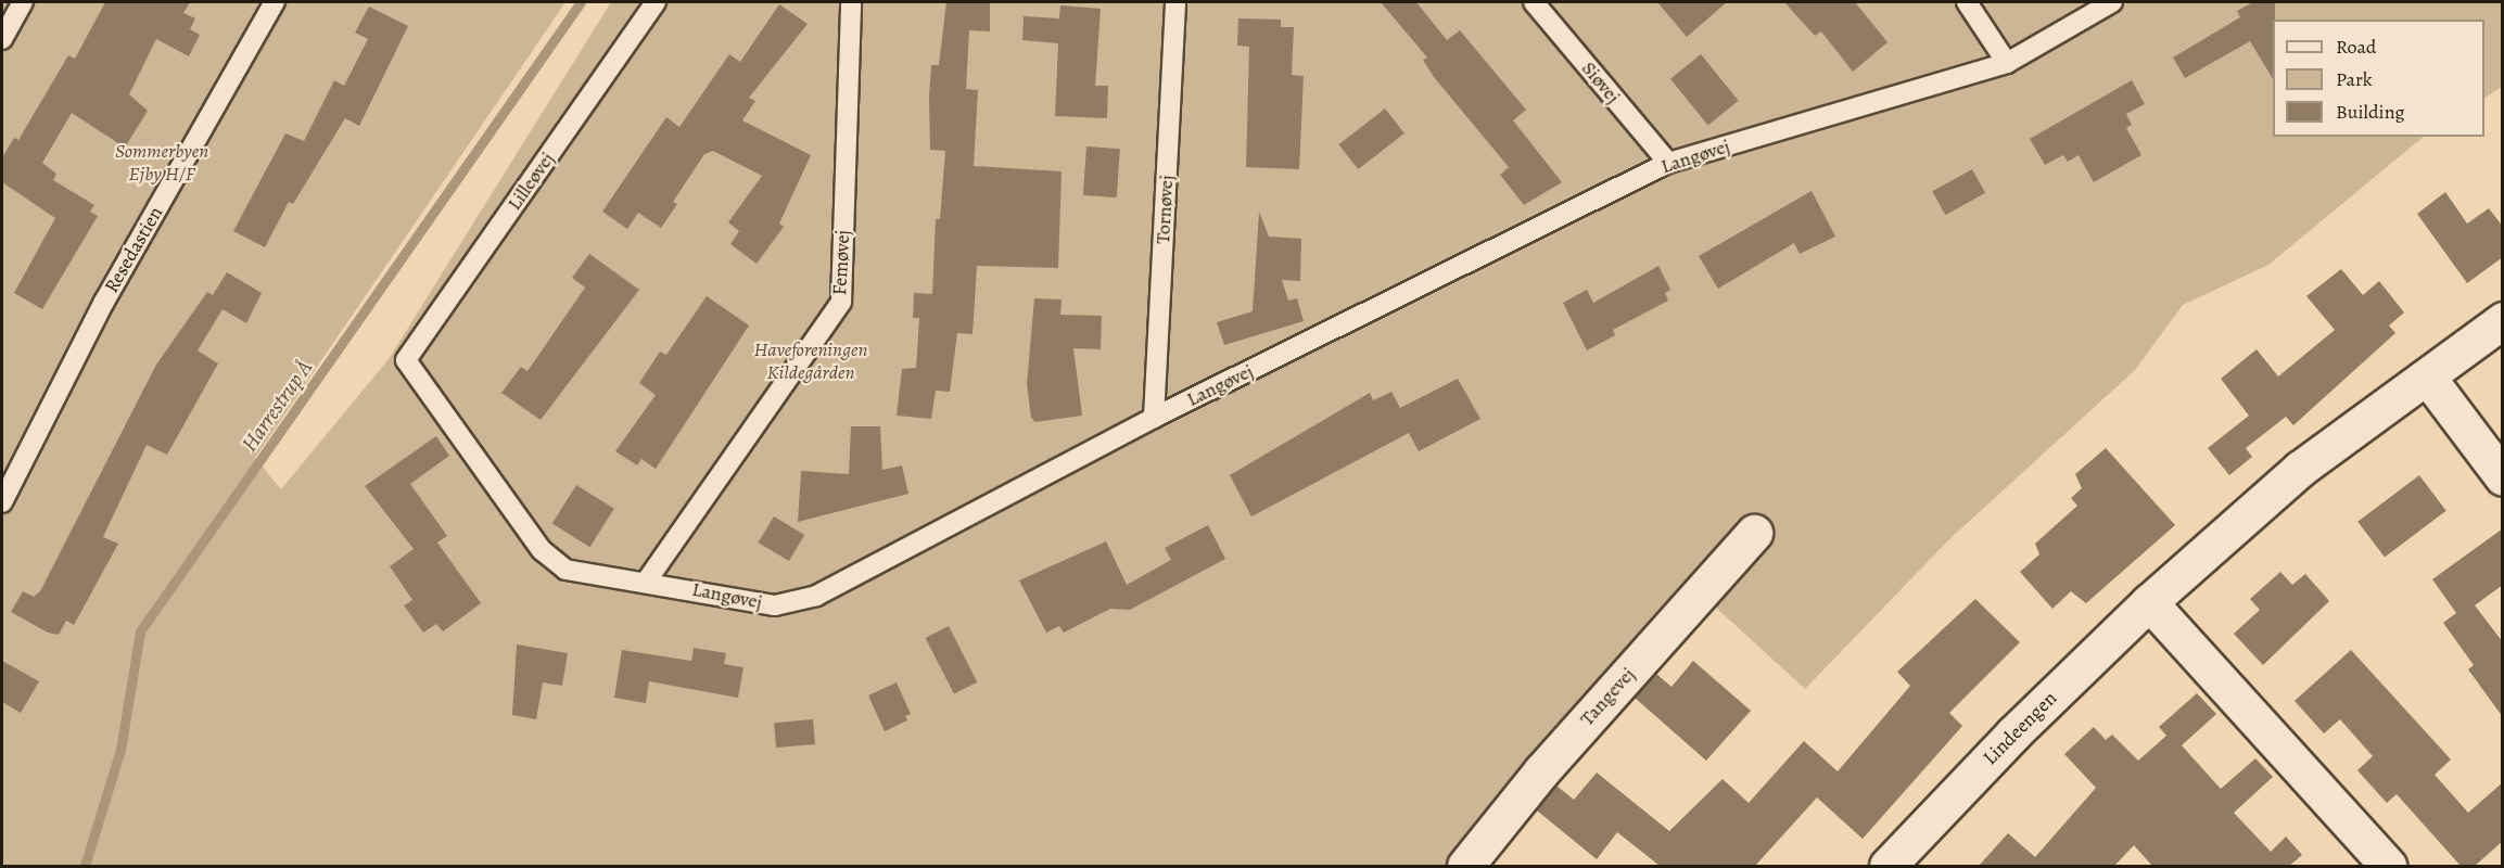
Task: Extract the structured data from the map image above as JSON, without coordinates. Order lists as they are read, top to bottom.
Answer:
{
  "streets": {
    "street": ["Tangevej", "Lindeengen"],
    "lane": [
      "Siøvej",
      "Langøvej",
      "Lilleøvej",
      "Tornøvej",
      "Resedastien",
      "Femøvej"
    ]
  },
  "crossings": [
    ["Siøvej", "Langøvej"],
    ["Langøvej", "Lilleøvej"],
    ["Langøvej", "Tornøvej"],
    ["Langøvej", "Femøvej"]
  ],
  "water": ["Harrestrup Å"],
  "parks": ["Sommerbyen Ejby H/F", "Haveforeningen Kildegården"],
  "legend": ["Road", "Park", "Building"]
}
